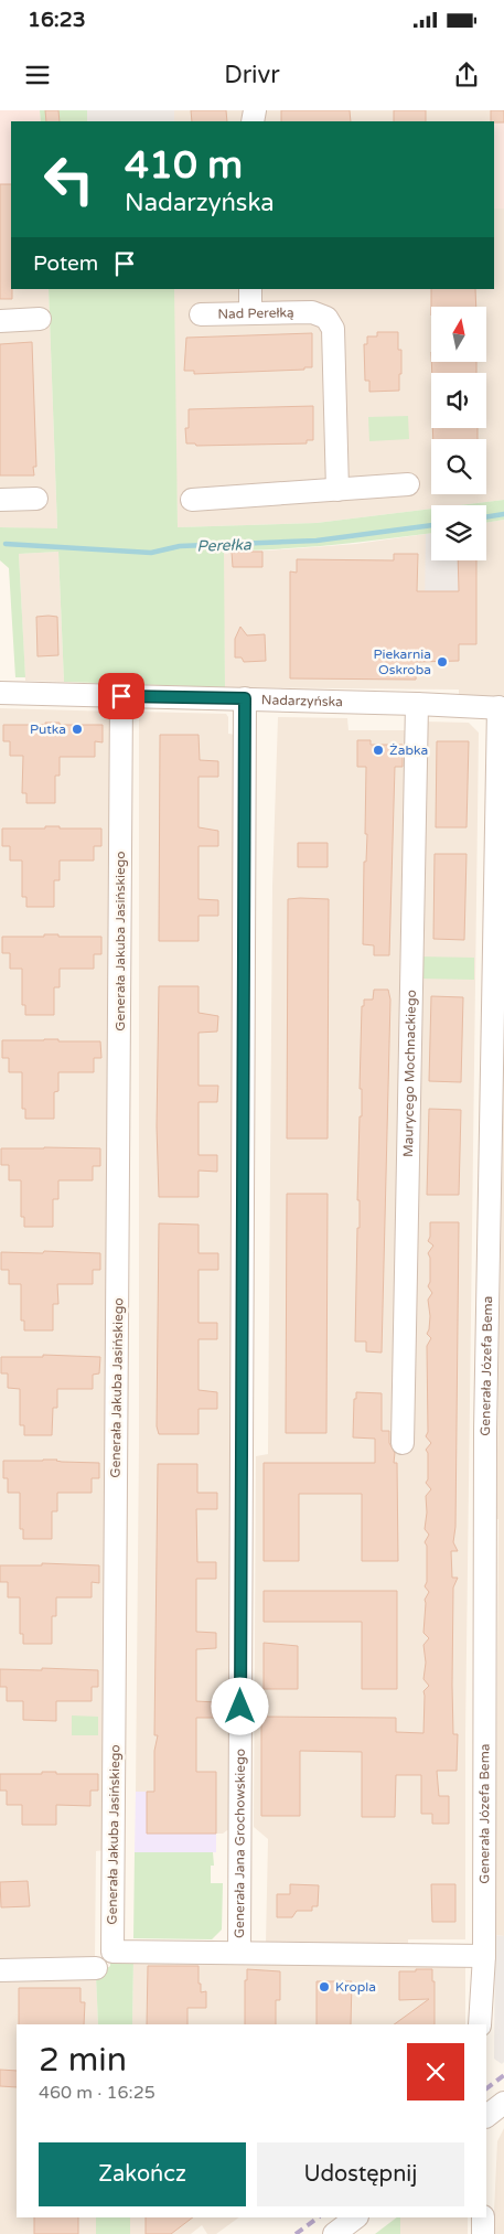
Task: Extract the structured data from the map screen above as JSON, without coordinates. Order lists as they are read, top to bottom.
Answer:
{
  "streets": {
    "street": [
      "Nad Perełką",
      "Nadarzyńska",
      "Generała Jakuba Jasińskiego",
      "Maurycego Mochnackiego",
      "Generała Józefa Bema",
      "Generała Jana Grochowskiego"
    ]
  },
  "crossings": [
    ["Nadarzyńska", "Generała Jakuba Jasińskiego"],
    ["Nadarzyńska", "Maurycego Mochnackiego"],
    ["Nadarzyńska", "Generała Józefa Bema"],
    ["Nadarzyńska", "Generała Jana Grochowskiego"],
    ["Generała Jakuba Jasińskiego", "Generała Jana Grochowskiego"],
    ["Generała Józefa Bema", "Generała Jana Grochowskiego"]
  ],
  "water": ["Perełka"],
  "places": [
    "Piekarnia Oskroba",
    "Putka",
    "Żabka",
    "Kropla"
  ],
  "north": "top",
  "page": {
    "status": "16:23",
    "header": "Drivr",
    "turn": ["410 m", "Nadarzyńska"],
    "then": "Potem",
    "heading": ["2 min", "460 m · 16:25"],
    "buttons": ["Zakończ", "Udostępnij"]
  }
}
